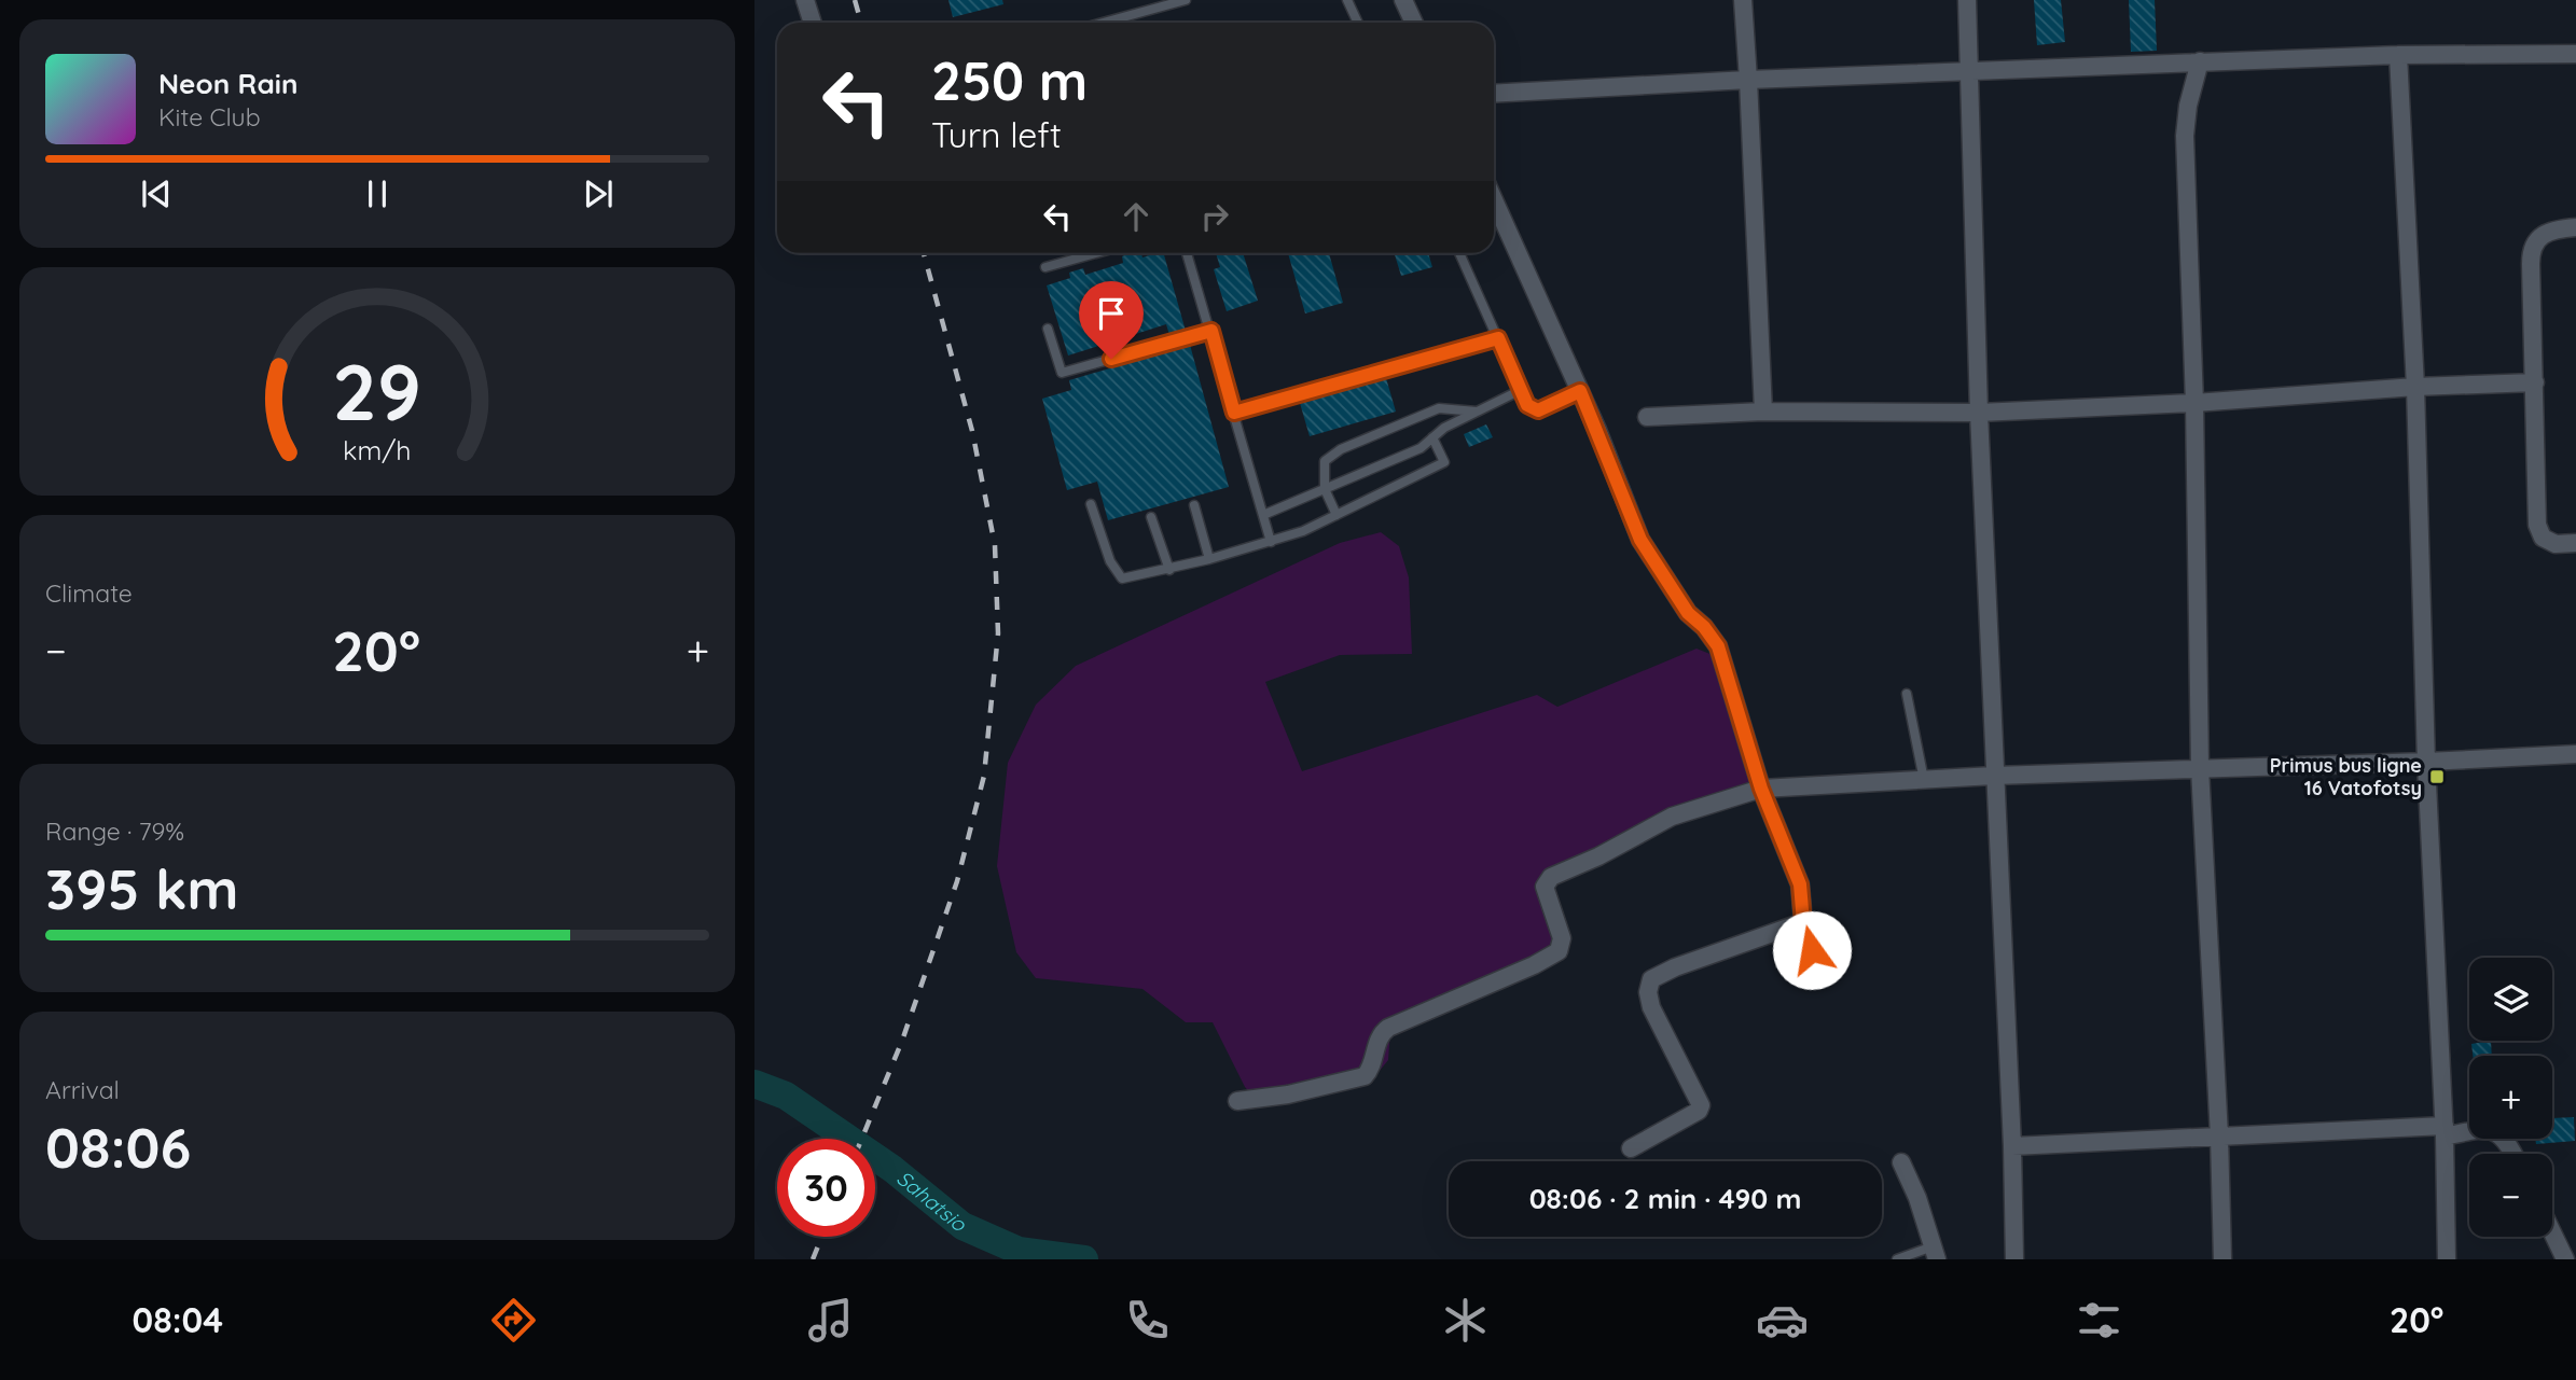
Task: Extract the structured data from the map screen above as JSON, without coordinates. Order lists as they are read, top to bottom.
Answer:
{
  "water": ["Sahatsio"],
  "places": {
    "transit": ["Primus bus ligne 16 Vatofotsy"]
  },
  "page": {
    "turn": ["250 m", "Turn left"],
    "song": ["Neon Rain", "Kite Club"],
    "tile": [
      "Climate",
      ["Range · 79%", "395 km"],
      ["Arrival", "08:06"]
    ],
    "heat": ["−", "20°", "+"],
    "map_buttons": ["+", "−"],
    "limit": "30",
    "trip": "08:06 · 2 min · 490 m",
    "tabs": ["08:04", "20°"],
    "gauge": ["29", "km/h"]
  }
}
